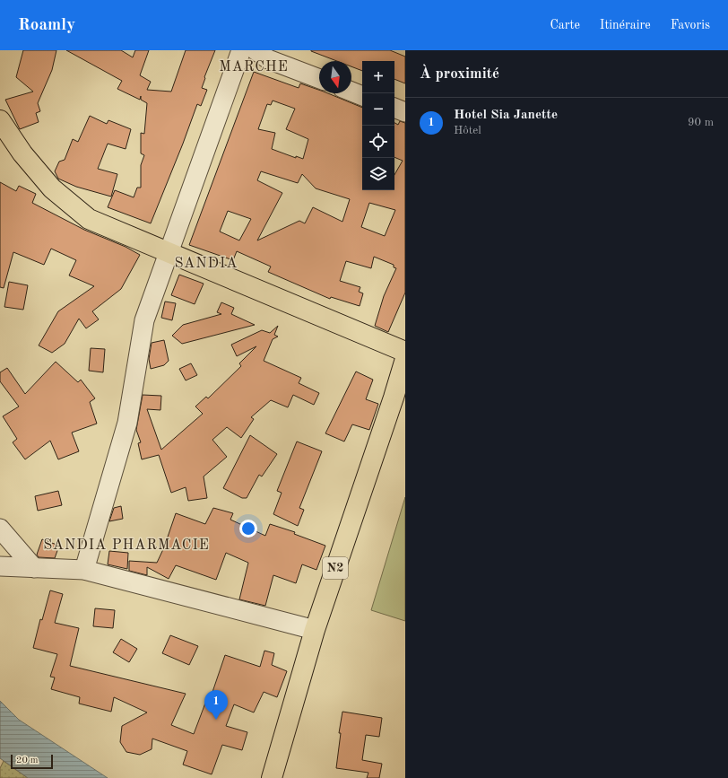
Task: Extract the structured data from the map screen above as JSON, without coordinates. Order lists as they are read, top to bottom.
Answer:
{
  "streets": {
    "highway": ["N2"]
  },
  "districts": ["MARCHE", "SANDIA", "SANDIA PHARMACIE"],
  "scale_bar": "20 m",
  "north": "bottom",
  "page": {
    "header": "Roamly",
    "nav": ["Carte", "Itinéraire", "Favoris"],
    "heading": "À proximité",
    "map_buttons": ["+", "−"],
    "list": [
      {
        "mark": "1",
        "name": "Hotel Sia Janette",
        "note": "Hôtel",
        "value": "90 m"
      }
    ],
    "pins": "1",
    "scale": "20 m"
  }
}
